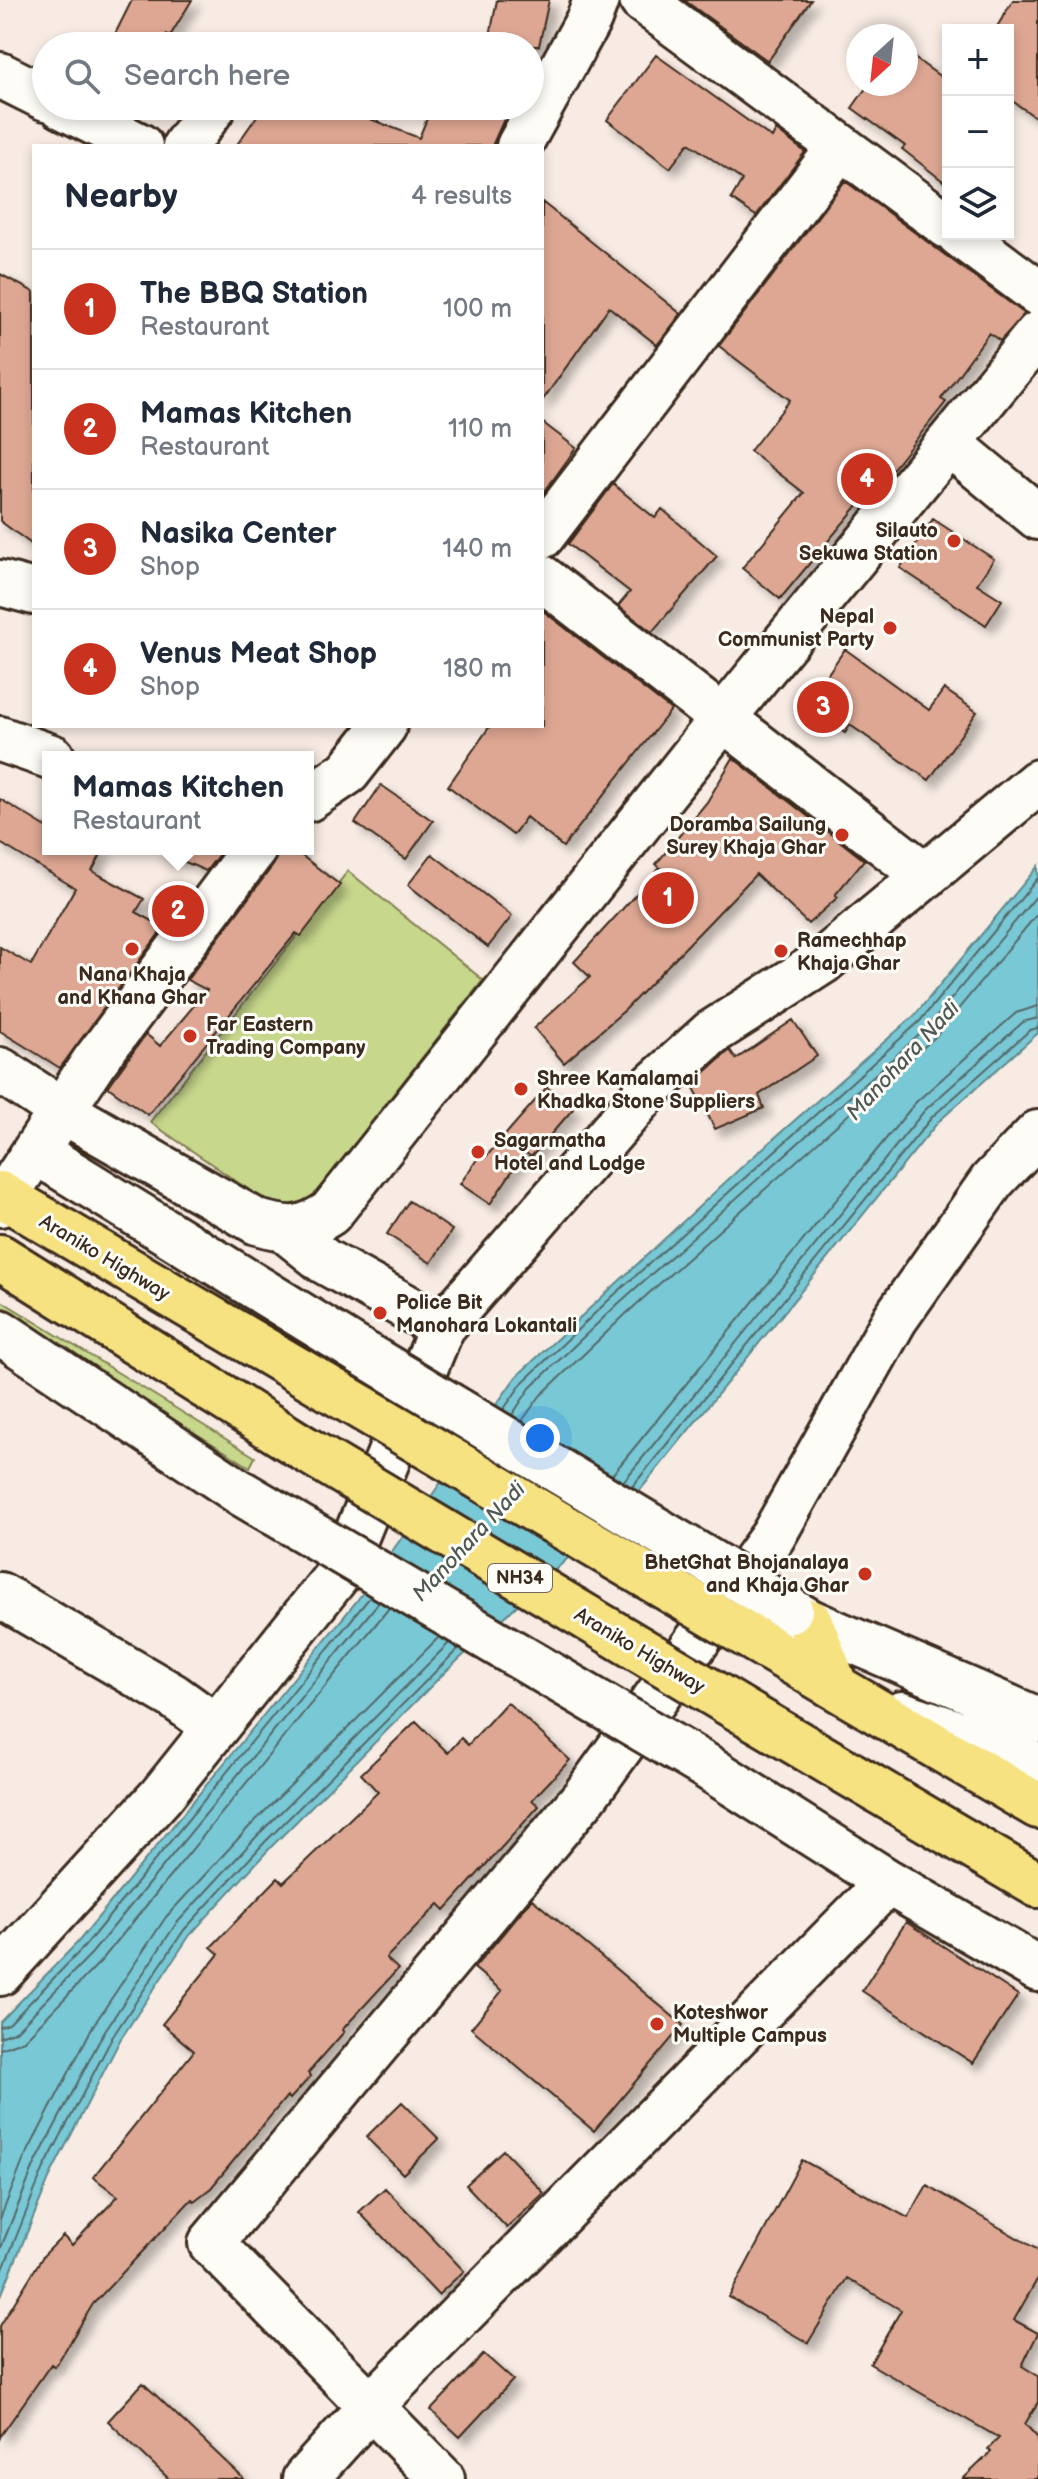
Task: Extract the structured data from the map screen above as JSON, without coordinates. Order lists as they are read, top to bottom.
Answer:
{
  "streets": {
    "highway": ["Araniko Highway", "NH34"]
  },
  "water": ["Manohara Nadi"],
  "places": [
    "Silauto Sekuwa Station",
    "Nepal Communist Party",
    "Doramba Sailung Surey Khaja Ghar",
    "Nana Khaja and Khana Ghar",
    "Ramechhap Khaja Ghar",
    "Far Eastern Trading Company",
    "Shree Kamalamai Khadka Stone Suppliers",
    "Sagarmatha Hotel and Lodge",
    "Police Bit Manohara Lokantali",
    "BhetGhat Bhojanalaya and Khaja Ghar",
    "Koteshwor Multiple Campus"
  ],
  "north": "bottom left",
  "page": {
    "map_buttons": ["+", "−"],
    "search": "Search here",
    "heading": ["Nearby", "4 results"],
    "list": [
      {
        "mark": "1",
        "name": "The BBQ Station",
        "note": "Restaurant",
        "value": "100 m"
      },
      {
        "mark": "2",
        "name": "Mamas Kitchen",
        "note": "Restaurant",
        "value": "110 m"
      },
      {
        "mark": "3",
        "name": "Nasika Center",
        "note": "Shop",
        "value": "140 m"
      },
      {
        "mark": "4",
        "name": "Venus Meat Shop",
        "note": "Shop",
        "value": "180 m"
      }
    ],
    "pins": [
      "4",
      "3",
      "1",
      "2"
    ],
    "popup": ["Mamas Kitchen", "Restaurant"]
  }
}
